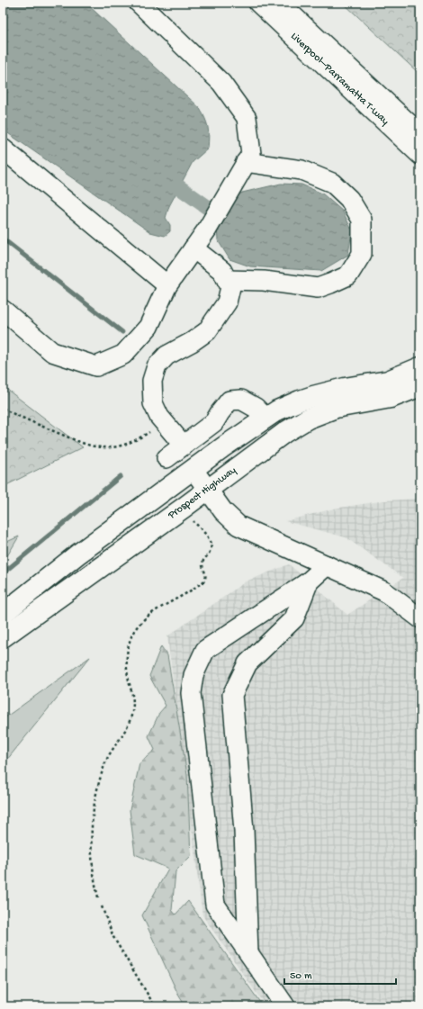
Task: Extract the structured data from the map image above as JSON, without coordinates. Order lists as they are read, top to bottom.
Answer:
{
  "streets": {
    "main road": ["Prospect Highway"],
    "lane": ["Liverpool–Parramatta T-way"]
  },
  "scale_bar": "50 m"
}
